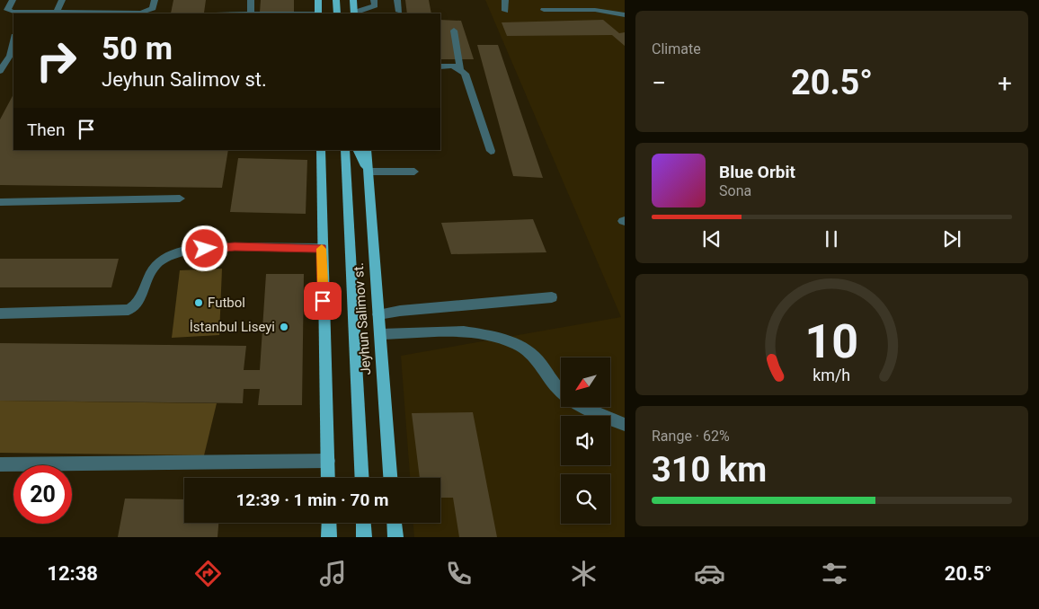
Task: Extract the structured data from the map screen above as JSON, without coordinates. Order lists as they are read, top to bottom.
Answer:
{
  "streets": {
    "main road": ["Jeyhun Salimov st."]
  },
  "places": ["Futbol", "İstanbul Liseyi"],
  "north": "bottom left",
  "page": {
    "tile": [
      "Climate",
      ["Range · 62%", "310 km"]
    ],
    "turn": ["50 m", "Jeyhun Salimov st."],
    "heat": ["−", "20.5°", "+"],
    "then": "Then",
    "song": ["Blue Orbit", "Sona"],
    "limit": "20",
    "trip": "12:39 · 1 min · 70 m",
    "tabs": ["12:38", "20.5°"],
    "gauge": ["10", "km/h"]
  }
}
